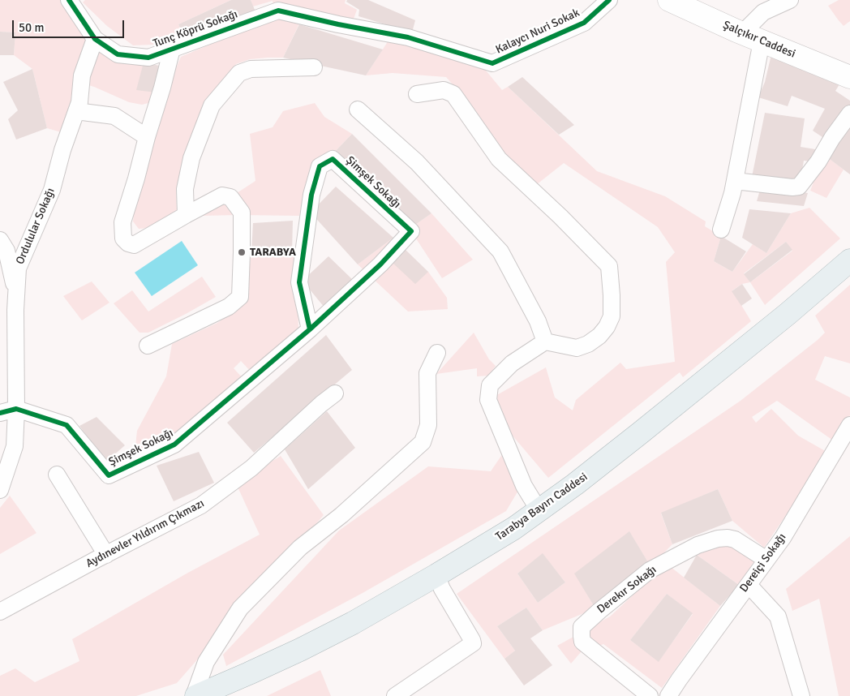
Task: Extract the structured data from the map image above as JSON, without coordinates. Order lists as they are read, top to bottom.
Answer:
{
  "streets": {
    "main road": ["Şalçıkır Caddesi", "Tarabya Bayırı Caddesi"],
    "street": [
      "Tunç Köprü Sokağı",
      "Kalaycı Nuri Sokak",
      "Şimşek Sokağı",
      "Ordulular Sokağı",
      "Aydınevler Yıldırım Çıkmazı",
      "Dereiçi Sokağı",
      "Derekır Sokağı"
    ]
  },
  "crossings": [
    ["Tunç Köprü Sokağı", "Kalaycı Nuri Sokak"],
    ["Tunç Köprü Sokağı", "Ordulular Sokağı"],
    ["Şimşek Sokağı", "Ordulular Sokağı"],
    ["Dereiçi Sokağı", "Derekır Sokağı"]
  ],
  "places": ["TARABYA"],
  "scale_bar": "50 m"
}
